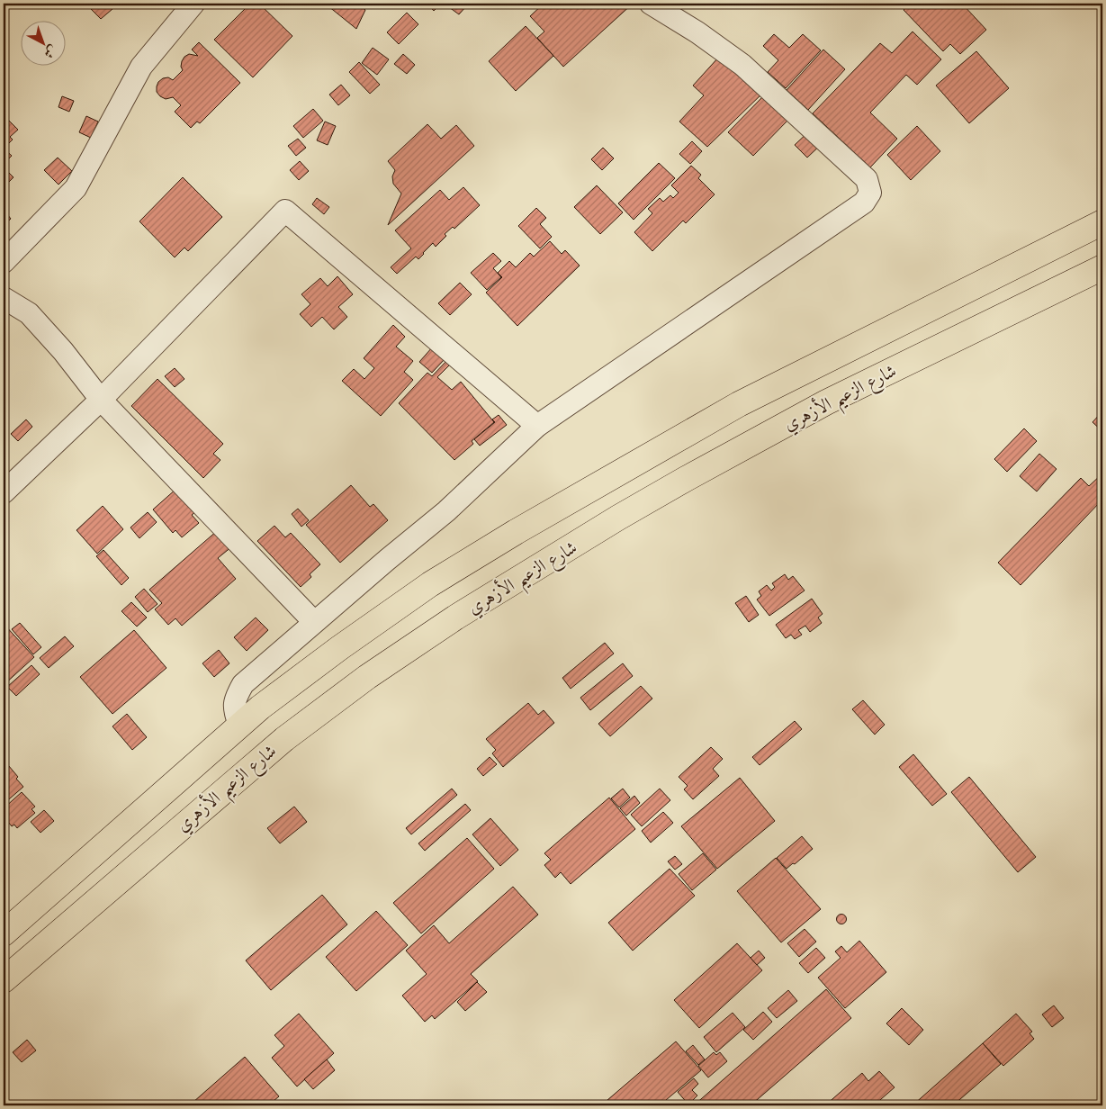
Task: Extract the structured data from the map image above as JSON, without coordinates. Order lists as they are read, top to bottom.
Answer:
{
  "streets": {
    "main road": ["شارع الزعيم الأزهري"]
  },
  "north": "bottom right"
}
